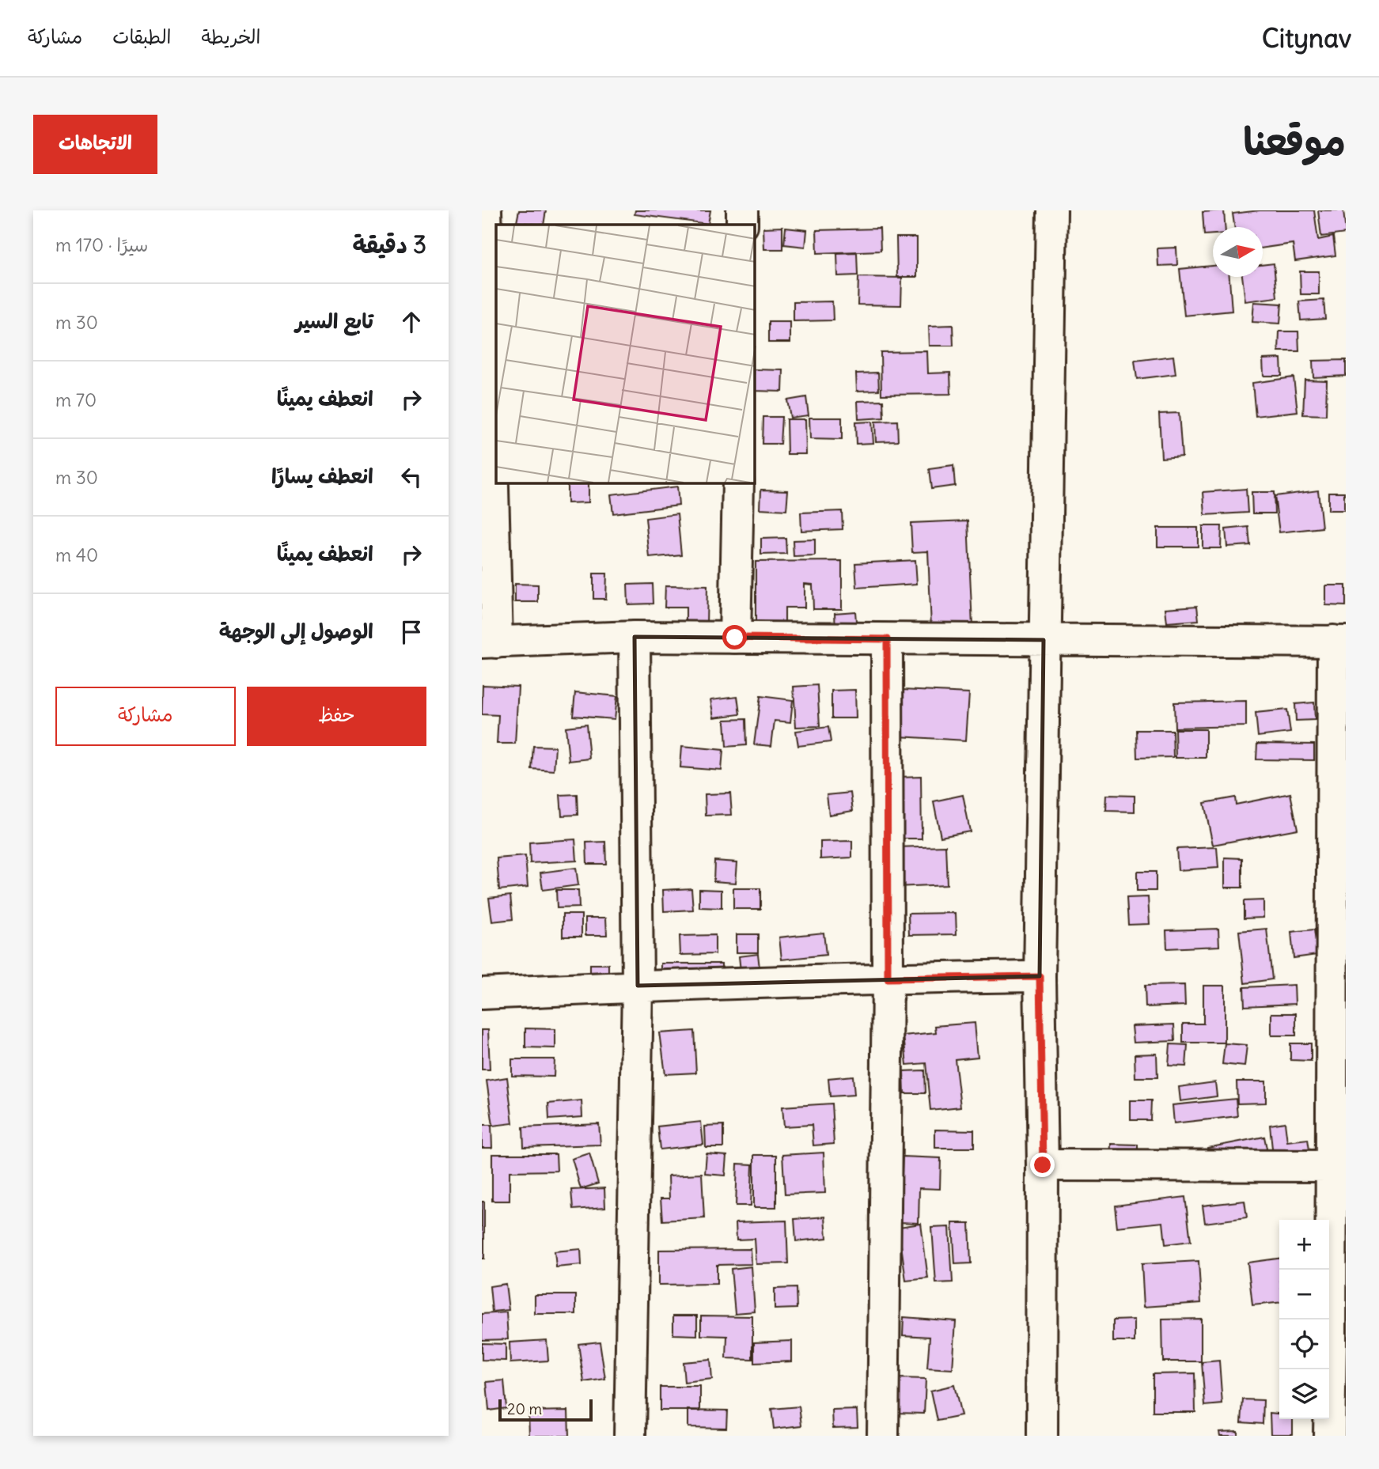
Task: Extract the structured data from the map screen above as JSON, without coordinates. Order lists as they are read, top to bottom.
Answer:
{
  "scale_bar": "20 m",
  "north": "right",
  "page": {
    "header": "Citynav",
    "nav": ["الخريطة", "الطبقات", "مشاركة"],
    "title": "موقعنا",
    "buttons": [
      "الاتجاهات",
      ["حفظ", "مشاركة"]
    ],
    "heading": ["3 دقيقة", "سيرًا · 170 m"],
    "list": [
      ["تابع السير", "30 m"],
      ["انعطف يمينًا", "70 m"],
      ["انعطف يسارًا", "30 m"],
      ["انعطف يمينًا", "40 m"],
      "الوصول إلى الوجهة"
    ],
    "map_buttons": ["+", "−"],
    "scale": "20 m"
  }
}
